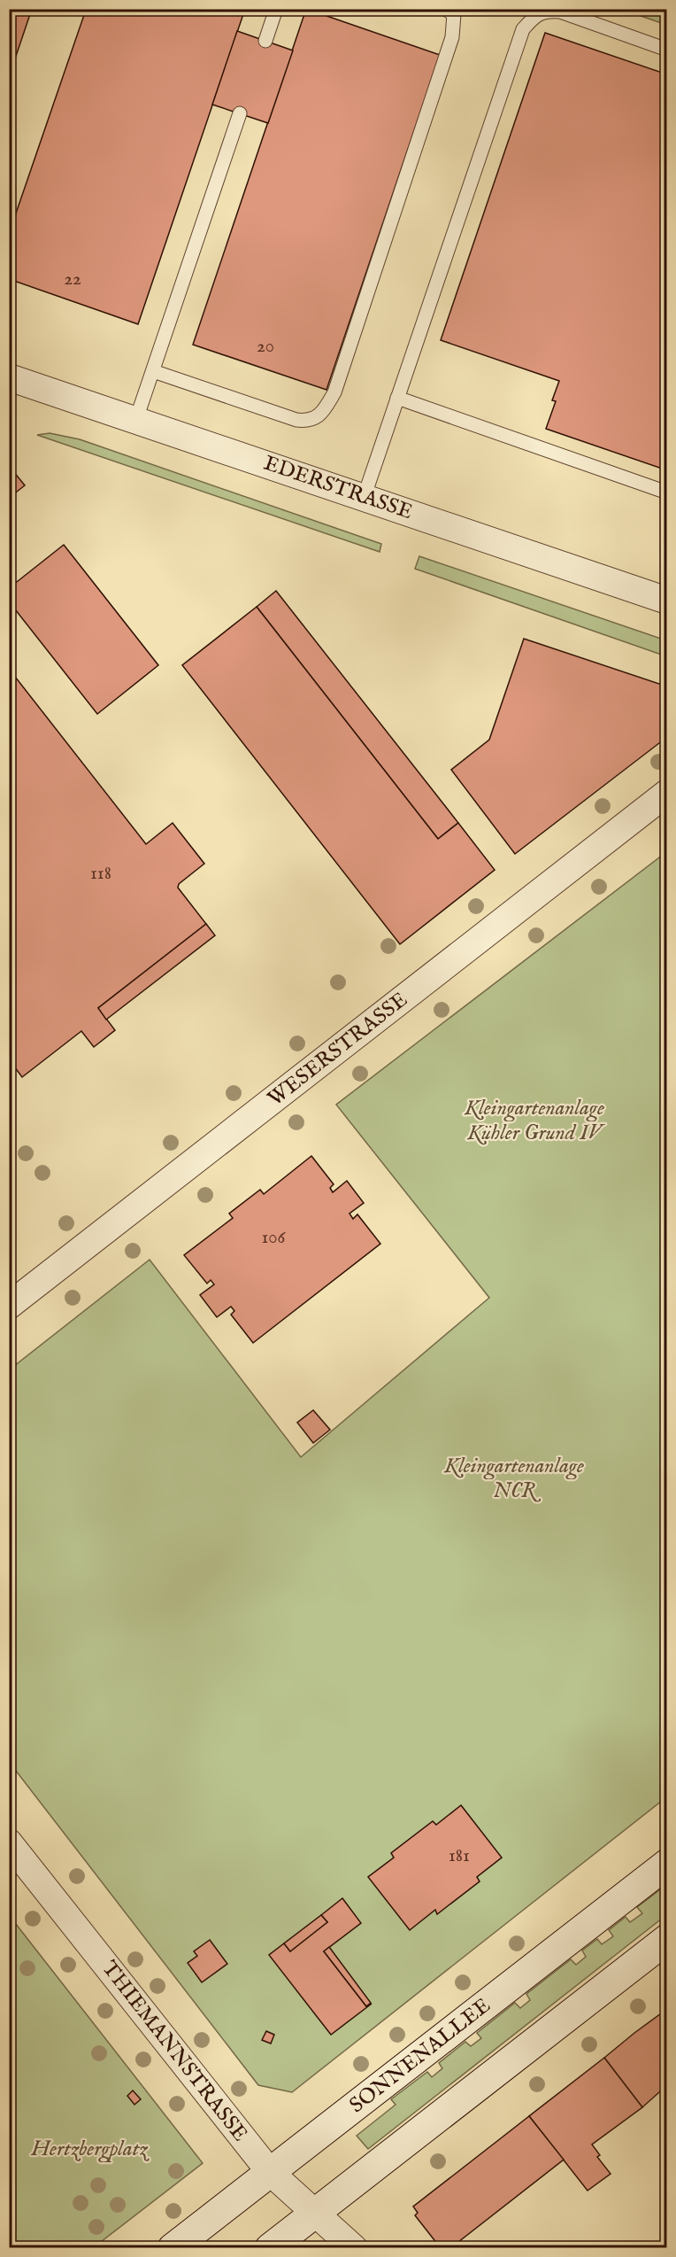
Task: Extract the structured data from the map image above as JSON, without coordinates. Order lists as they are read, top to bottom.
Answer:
{
  "streets": {
    "main road": ["SONNENALLEE"],
    "street": ["EDERSTRASSE", "WESERSTRASSE", "THIEMANNSTRASSE"]
  },
  "crossings": [
    ["THIEMANNSTRASSE", "SONNENALLEE"]
  ],
  "parks": ["Kleingartenanlage Kühler Grund IV", "Kleingartenanlage NCR", "Hertzbergplatz"],
  "house_numbers": [
    "22",
    "20",
    "118",
    "106",
    "181"
  ]
}
